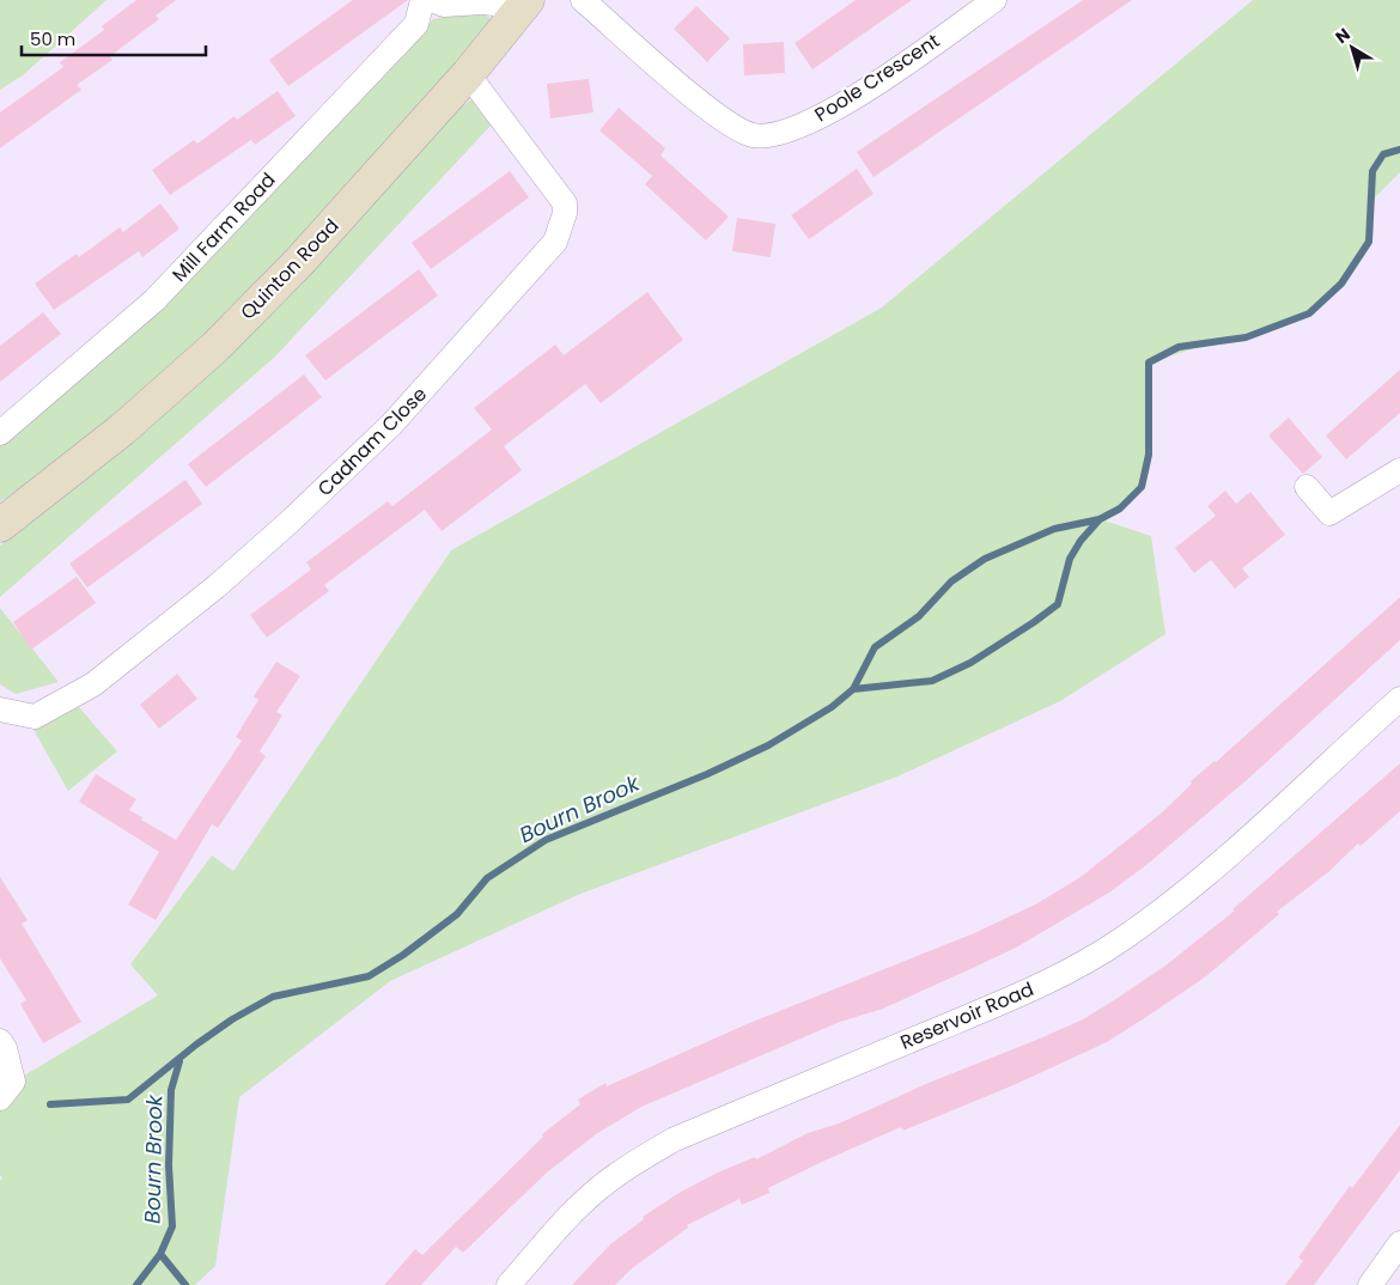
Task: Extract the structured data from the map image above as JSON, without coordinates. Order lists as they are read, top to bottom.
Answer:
{
  "streets": {
    "street": [
      "Poole Crescent",
      "Mill Farm Road",
      "Quinton Road",
      "Cadnam Close",
      "Reservoir Road"
    ]
  },
  "crossings": [
    ["Quinton Road", "Cadnam Close"]
  ],
  "water": ["Bourn Brook"],
  "scale_bar": "50 m",
  "north": "top left"
}
